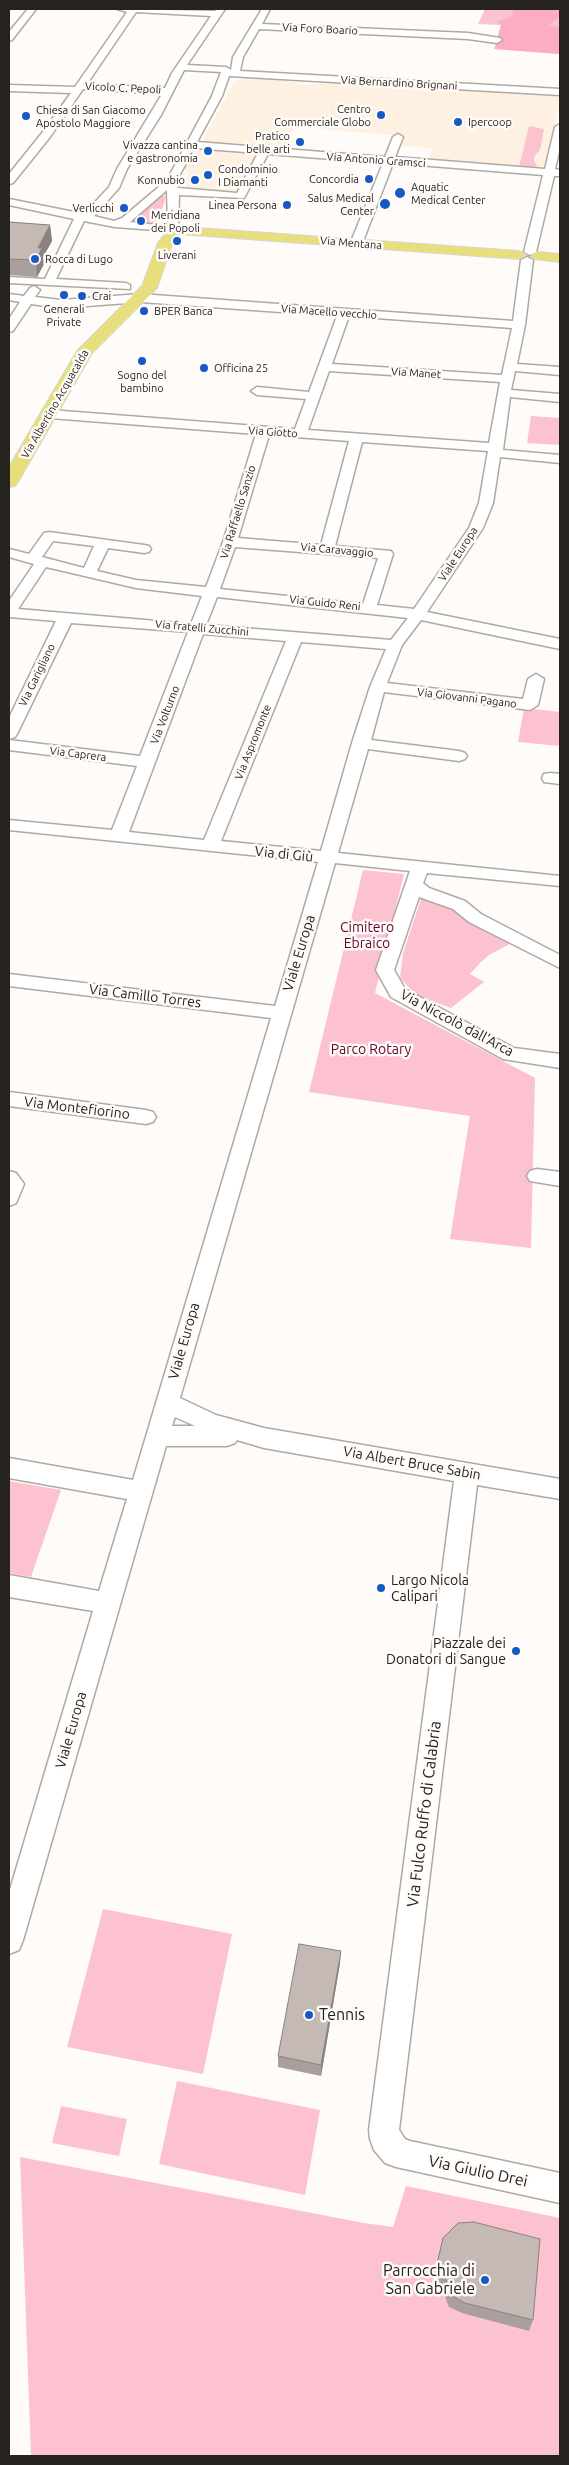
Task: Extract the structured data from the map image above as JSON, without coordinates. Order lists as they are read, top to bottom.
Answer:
{
  "streets": {
    "main road": ["Via Mentana", "Via Albertino Acquacalda"],
    "street": [
      "Via Foro Boario",
      "Via Bernardino Brignani",
      "Vicolo C. Pepoli",
      "Via Antonio Gramsci",
      "Via Macello vecchio",
      "Via Manet",
      "Via Giotto",
      "Via Raffaello Sanzio",
      "Via Caravaggio",
      "Viale Europa",
      "Via Guido Reni",
      "Via fratelli Zucchini",
      "Via Garigliano",
      "Via Giovanni Pagano",
      "Via Volturno",
      "Via Aspromonte",
      "Via Caprera",
      "Via di Giù",
      "Via Camillo Torres",
      "Via Niccolò dall'Arca",
      "Via Montefiorino",
      "Via Albert Bruce Sabin",
      "Via Fulco Ruffo di Calabria",
      "Via Giulio Drei"
    ]
  },
  "crossings": [
    ["Via Antonio Gramsci", "Viale Europa"],
    ["Via Mentana", "Via Albertino Acquacalda"],
    ["Via Mentana", "Viale Europa"],
    ["Via Macello vecchio", "Via Albertino Acquacalda"],
    ["Via Macello vecchio", "Viale Europa"],
    ["Via Manet", "Viale Europa"],
    ["Via Albertino Acquacalda", "Via Giotto"],
    ["Via Giotto", "Via Raffaello Sanzio"],
    ["Via Giotto", "Viale Europa"],
    ["Via Raffaello Sanzio", "Via Caravaggio"],
    ["Via Raffaello Sanzio", "Via Guido Reni"],
    ["Via Raffaello Sanzio", "Via Volturno"],
    ["Via Caravaggio", "Via Guido Reni"],
    ["Viale Europa", "Via Guido Reni"],
    ["Viale Europa", "Via fratelli Zucchini"],
    ["Viale Europa", "Via Giovanni Pagano"],
    ["Viale Europa", "Via di Giù"],
    ["Viale Europa", "Via Camillo Torres"],
    ["Viale Europa", "Via Albert Bruce Sabin"],
    ["Via Guido Reni", "Via fratelli Zucchini"],
    ["Via Guido Reni", "Via Volturno"],
    ["Via fratelli Zucchini", "Via Garigliano"],
    ["Via fratelli Zucchini", "Via Volturno"],
    ["Via fratelli Zucchini", "Via Aspromonte"],
    ["Via Volturno", "Via Caprera"],
    ["Via Volturno", "Via di Giù"],
    ["Via Aspromonte", "Via di Giù"],
    ["Via di Giù", "Via Niccolò dall'Arca"],
    ["Via Albert Bruce Sabin", "Via Fulco Ruffo di Calabria"],
    ["Via Fulco Ruffo di Calabria", "Via Giulio Drei"]
  ],
  "parks": ["Cimitero Ebraico", "Parco Rotary"],
  "places": [
    "Centro Commerciale Globo",
    "Chiesa di San Giacomo Apostolo Maggiore",
    "Ipercoop",
    "Pratico belle arti",
    "Vivazza cantina e gastronomia",
    "Condominio I Diamanti",
    "Concordia",
    "Konnubio",
    "Aquatic Medical Center",
    "Salus Medical Center",
    "Linea Persona",
    "Verlicchi",
    "Meridiana dei Popoli",
    "Liverani",
    "Rocca di Lugo",
    "Generali Private",
    "Crai",
    "BPER Banca",
    "Sogno del bambino",
    "Officina 25",
    "Largo Nicola Calipari",
    "Piazzale dei Donatori di Sangue",
    "Tennis",
    "Parrocchia di San Gabriele"
  ]
}
